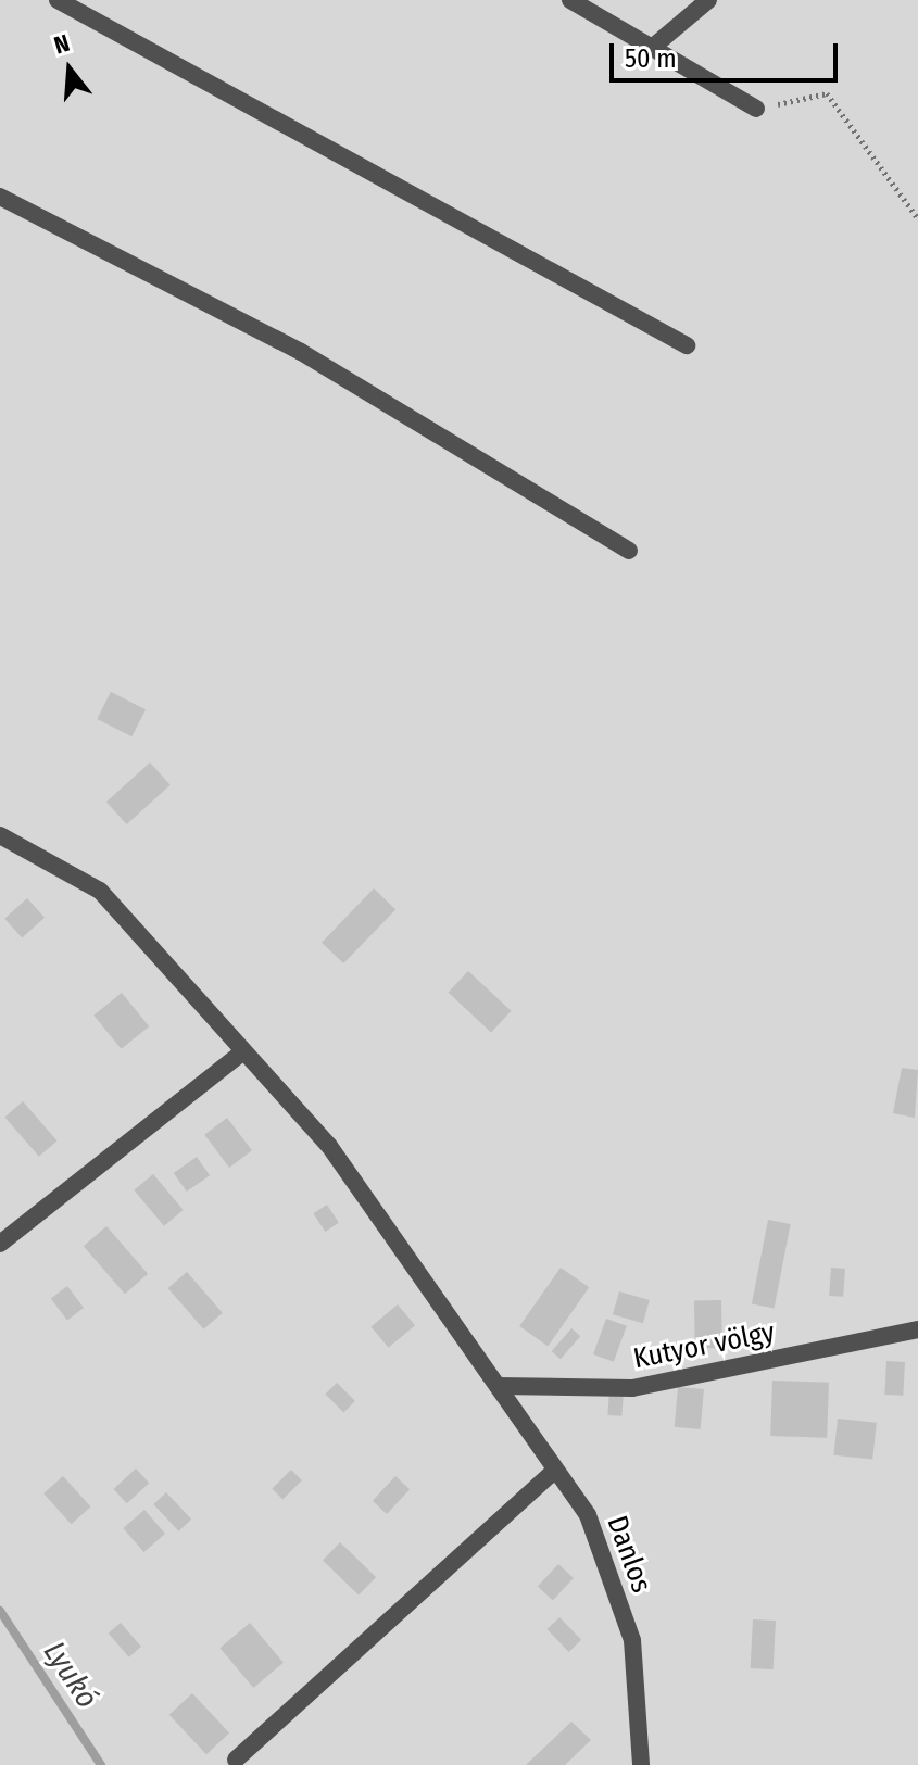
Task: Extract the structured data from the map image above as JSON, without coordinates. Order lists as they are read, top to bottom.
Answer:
{
  "streets": {
    "street": ["Kutyor völgy", "Danlos"]
  },
  "crossings": [
    ["Kutyor völgy", "Danlos"]
  ],
  "water": ["Lyukó"],
  "scale_bar": "50 m",
  "north": "top"
}
